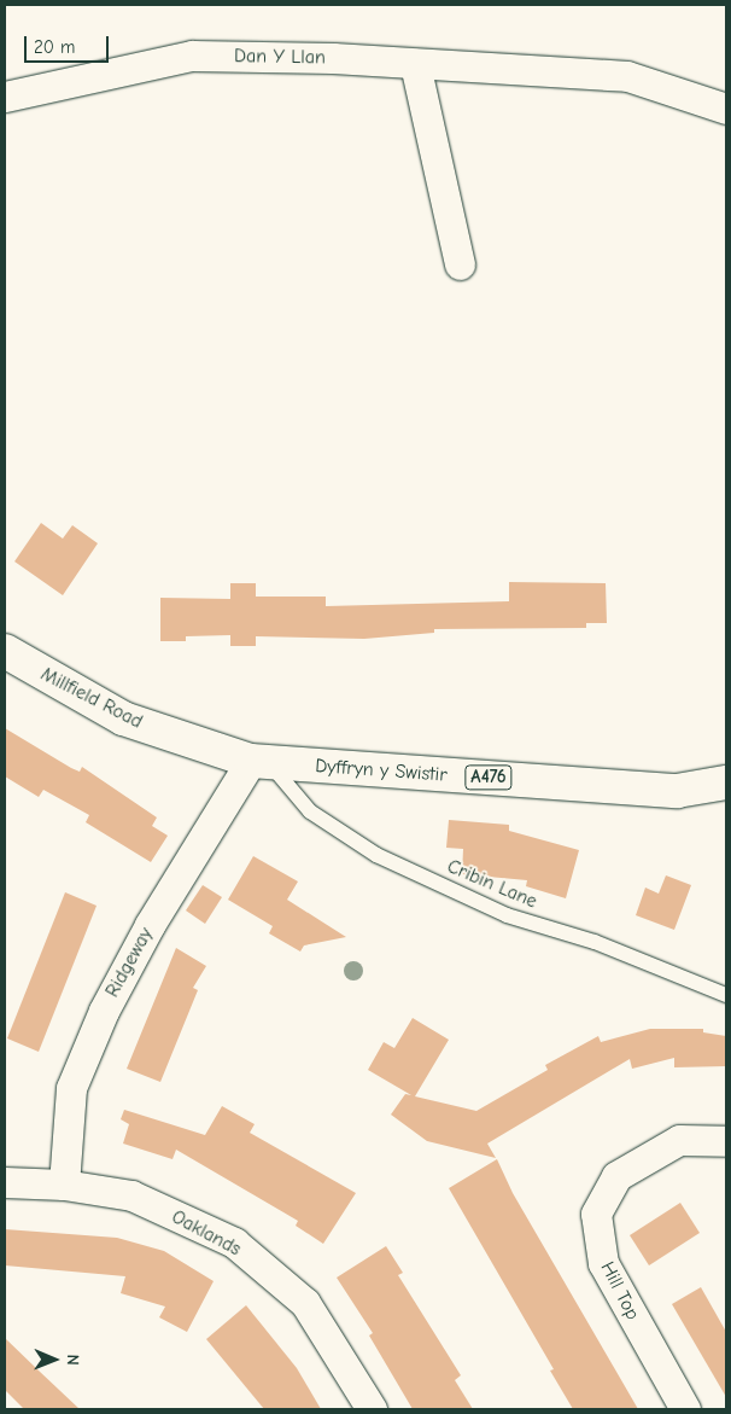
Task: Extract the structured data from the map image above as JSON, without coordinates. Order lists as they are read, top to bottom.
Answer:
{
  "streets": {
    "main road": ["Millfield Road", "Dyffryn y Swistir", "A476"],
    "street": [
      "Dan Y Llan",
      "Ridgeway",
      "Oaklands",
      "Hill Top"
    ],
    "lane": ["Cribin Lane"]
  },
  "crossings": [
    ["Millfield Road", "Dyffryn y Swistir"],
    ["Millfield Road", "Cribin Lane"],
    ["Millfield Road", "Ridgeway"],
    ["Dyffryn y Swistir", "Cribin Lane"],
    ["Dyffryn y Swistir", "Ridgeway"],
    ["Cribin Lane", "Ridgeway"],
    ["Ridgeway", "Oaklands"]
  ],
  "scale_bar": "20 m",
  "north": "right"
}
